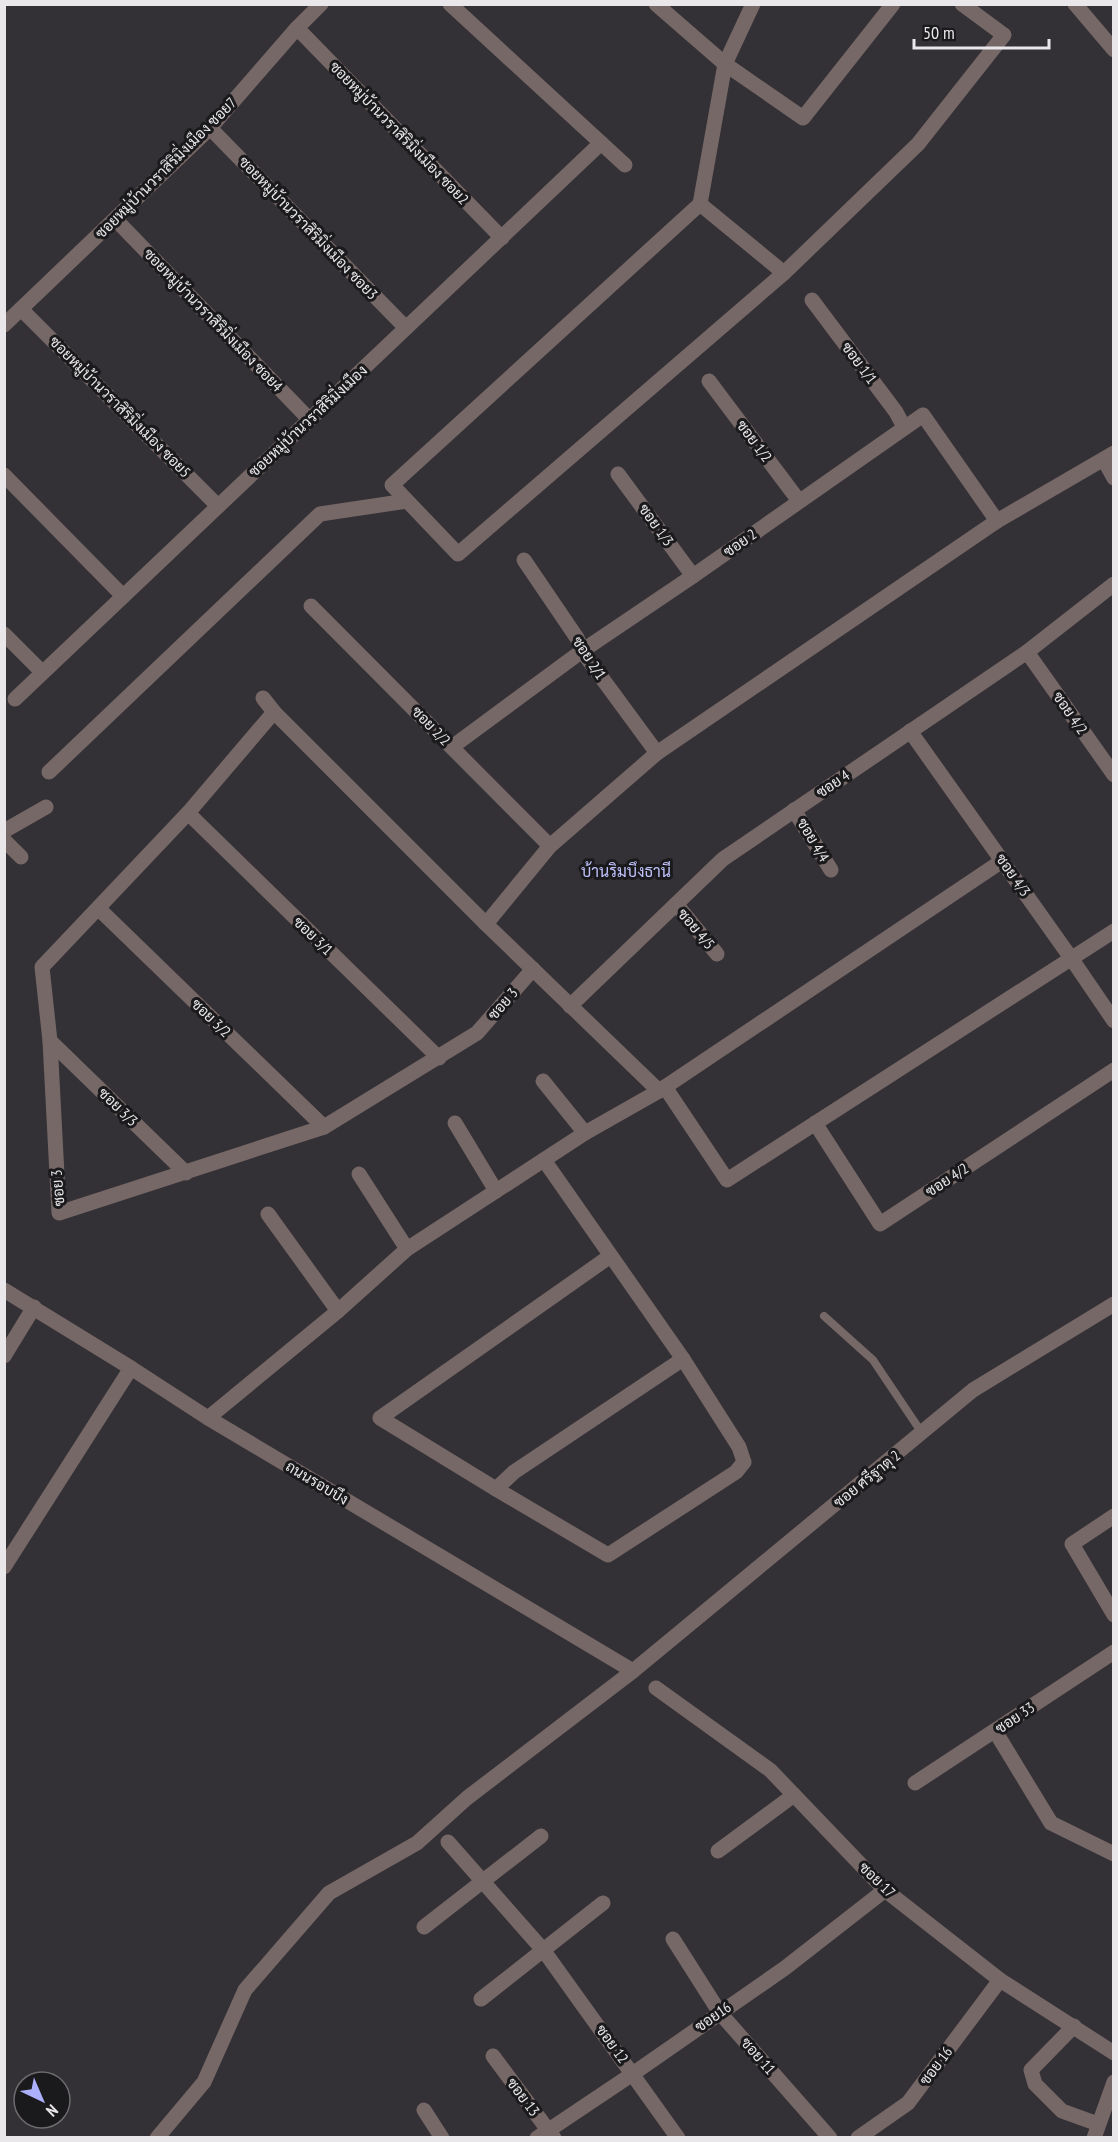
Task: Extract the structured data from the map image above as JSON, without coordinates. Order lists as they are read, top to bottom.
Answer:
{
  "streets": {
    "street": [
      "ซอยหมู่บ้านวราสิริมิ่งเมือง ซอย2",
      "ซอยหมู่บ้านวราสิริมิ่งเมือง ซอย7",
      "ซอยหมู่บ้านวราสิริมิ่งเมือง ซอย3",
      "ซอยหมู่บ้านวราสิริมิ่งเมือง ซอย4",
      "ซอย 1/1",
      "ซอยหมู่บ้านวราสิริมิ่งเมือง ซอย5",
      "ซอยหมู่บ้านวราสิริมิ่งเมือง",
      "ซอย 1/2",
      "ซอย 1/3",
      "ซอย 2",
      "ซอย 2/1",
      "ซอย 4/2",
      "ซอย 2/2",
      "ซอย 4",
      "ซอย 4/4",
      "ซอย 4/3",
      "ซอย 4/5",
      "ซอย 3/1",
      "ซอย 3",
      "ซอย 3/2",
      "ซอย 3/3",
      "ซอย ศรีฐาตุ 2",
      "ถนนรอบบึง",
      "ซอย 33",
      "ซอย 17",
      "ซอย16",
      "ซอย 12",
      "ซอย 11",
      "ซอย 16",
      "ซอย 13"
    ]
  },
  "crossings": [
    ["ซอยหมู่บ้านวราสิริมิ่งเมือง ซอย2", "ซอยหมู่บ้านวราสิริมิ่งเมือง ซอย7"],
    ["ซอยหมู่บ้านวราสิริมิ่งเมือง ซอย2", "ซอยหมู่บ้านวราสิริมิ่งเมือง"],
    ["ซอยหมู่บ้านวราสิริมิ่งเมือง ซอย7", "ซอยหมู่บ้านวราสิริมิ่งเมือง ซอย3"],
    ["ซอยหมู่บ้านวราสิริมิ่งเมือง ซอย7", "ซอยหมู่บ้านวราสิริมิ่งเมือง ซอย4"],
    ["ซอยหมู่บ้านวราสิริมิ่งเมือง ซอย7", "ซอยหมู่บ้านวราสิริมิ่งเมือง ซอย5"],
    ["ซอยหมู่บ้านวราสิริมิ่งเมือง ซอย3", "ซอยหมู่บ้านวราสิริมิ่งเมือง"],
    ["ซอยหมู่บ้านวราสิริมิ่งเมือง ซอย4", "ซอยหมู่บ้านวราสิริมิ่งเมือง"],
    ["ซอย 1/1", "ซอย 2"],
    ["ซอยหมู่บ้านวราสิริมิ่งเมือง ซอย5", "ซอยหมู่บ้านวราสิริมิ่งเมือง"],
    ["ซอย 1/2", "ซอย 2"],
    ["ซอย 1/3", "ซอย 2"],
    ["ซอย 2", "ซอย 2/1"],
    ["ซอย 2", "ซอย 2/2"],
    ["ซอย 4/2", "ซอย 4"],
    ["ซอย 4", "ซอย 4/4"],
    ["ซอย 4", "ซอย 4/3"],
    ["ซอย 4", "ซอย 4/5"],
    ["ซอย 3/1", "ซอย 3"],
    ["ซอย 3", "ซอย 3/2"],
    ["ซอย 3", "ซอย 3/3"],
    ["ซอย ศรีฐาตุ 2", "ถนนรอบบึง"],
    ["ซอย 17", "ซอย16"],
    ["ซอย 17", "ซอย 16"],
    ["ซอย16", "ซอย 12"],
    ["ซอย16", "ซอย 11"],
    ["ซอย16", "ซอย 13"]
  ],
  "districts": ["บ้านริมบึงธานี"],
  "scale_bar": "50 m",
  "north": "bottom right"
}
